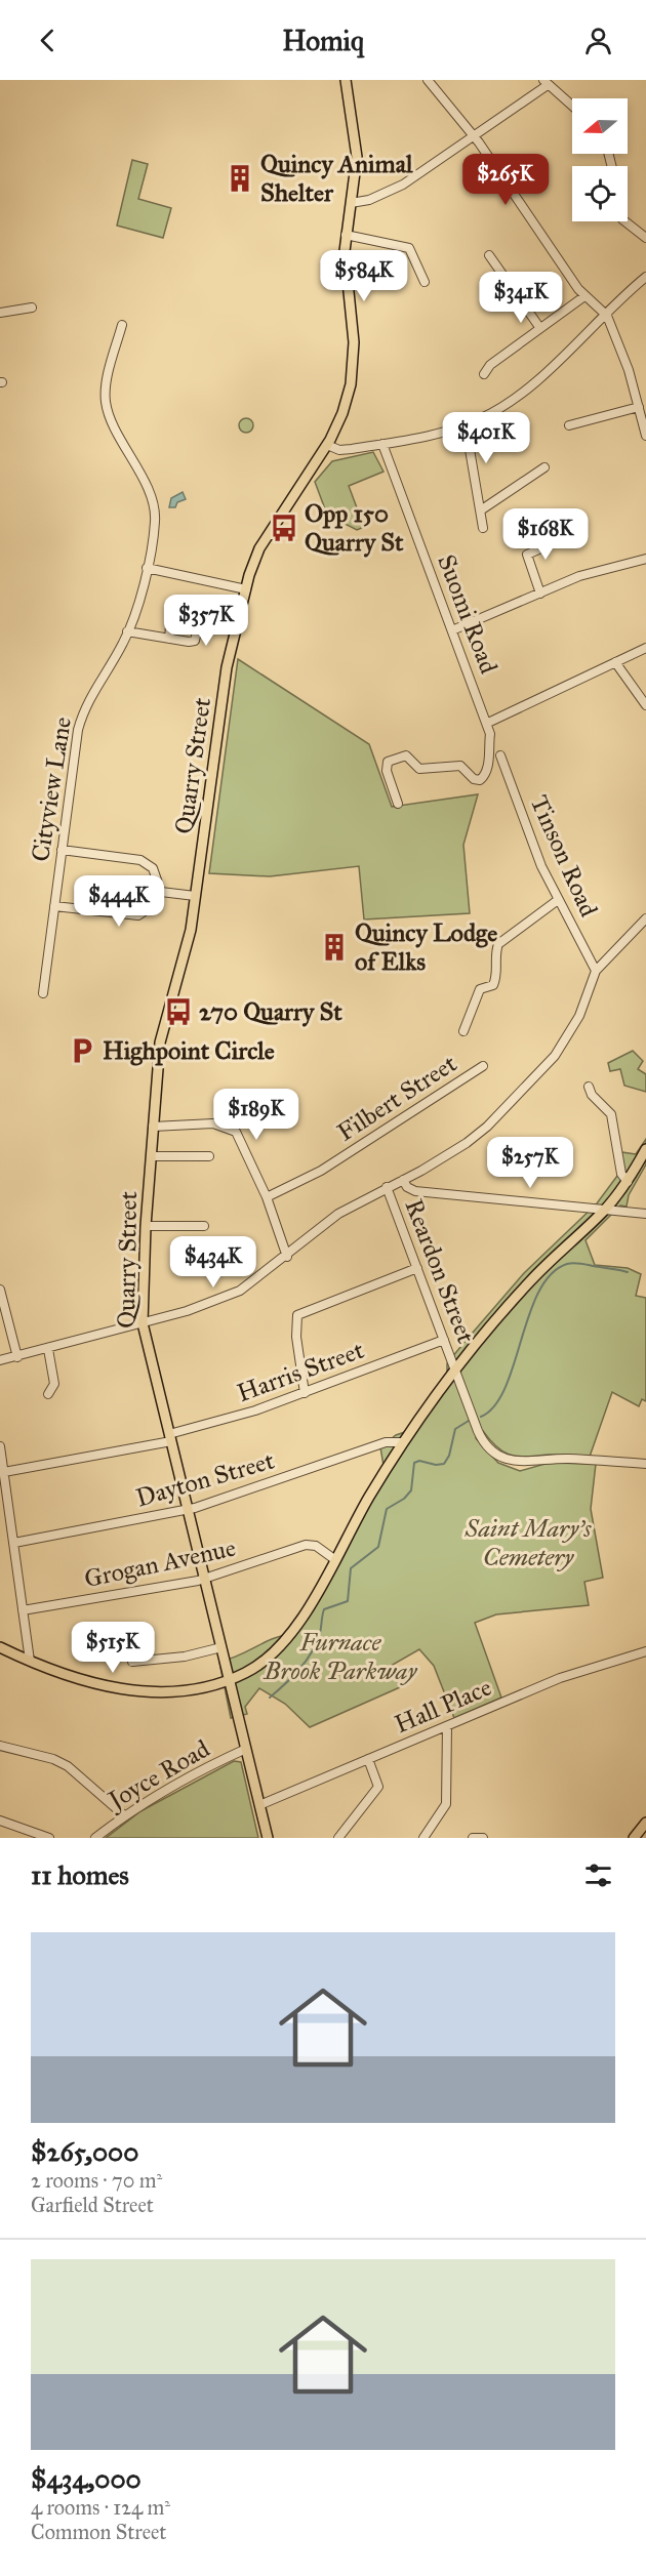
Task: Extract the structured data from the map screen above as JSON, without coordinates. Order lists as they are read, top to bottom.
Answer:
{
  "streets": {
    "main road": ["Quarry Street"],
    "street": [
      "Suomi Road",
      "Cityview Lane",
      "Tinson Road",
      "Filbert Street",
      "Reardon Street",
      "Harris Street",
      "Dayton Street",
      "Grogan Avenue",
      "Hall Place",
      "Joyce Road"
    ]
  },
  "crossings": [
    ["Quarry Street", "Harris Street"],
    ["Quarry Street", "Dayton Street"],
    ["Quarry Street", "Grogan Avenue"],
    ["Quarry Street", "Hall Place"],
    ["Quarry Street", "Joyce Road"],
    ["Reardon Street", "Harris Street"]
  ],
  "parks": ["Saint Mary's Cemetery", "Furnace Brook Parkway"],
  "places": {
    "building": ["Quincy Animal Shelter", "Quincy Lodge of Elks"],
    "bus stop": ["Opp 150 Quarry St", "270 Quarry St"],
    "parking": ["Highpoint Circle"]
  },
  "north": "left",
  "page": {
    "header": "Homiq",
    "price": [
      "$265K",
      "$584K",
      "$341K",
      "$401K",
      "$168K",
      "$357K",
      "$444K",
      "$189K",
      "$257K",
      "$434K",
      "$515K"
    ],
    "heading": "11 homes",
    "list": [
      {
        "name": "$265,000",
        "note": "2 rooms · 70 m² · Garfield Street"
      },
      {
        "name": "$434,000",
        "note": "4 rooms · 124 m² · Common Street"
      }
    ]
  }
}
